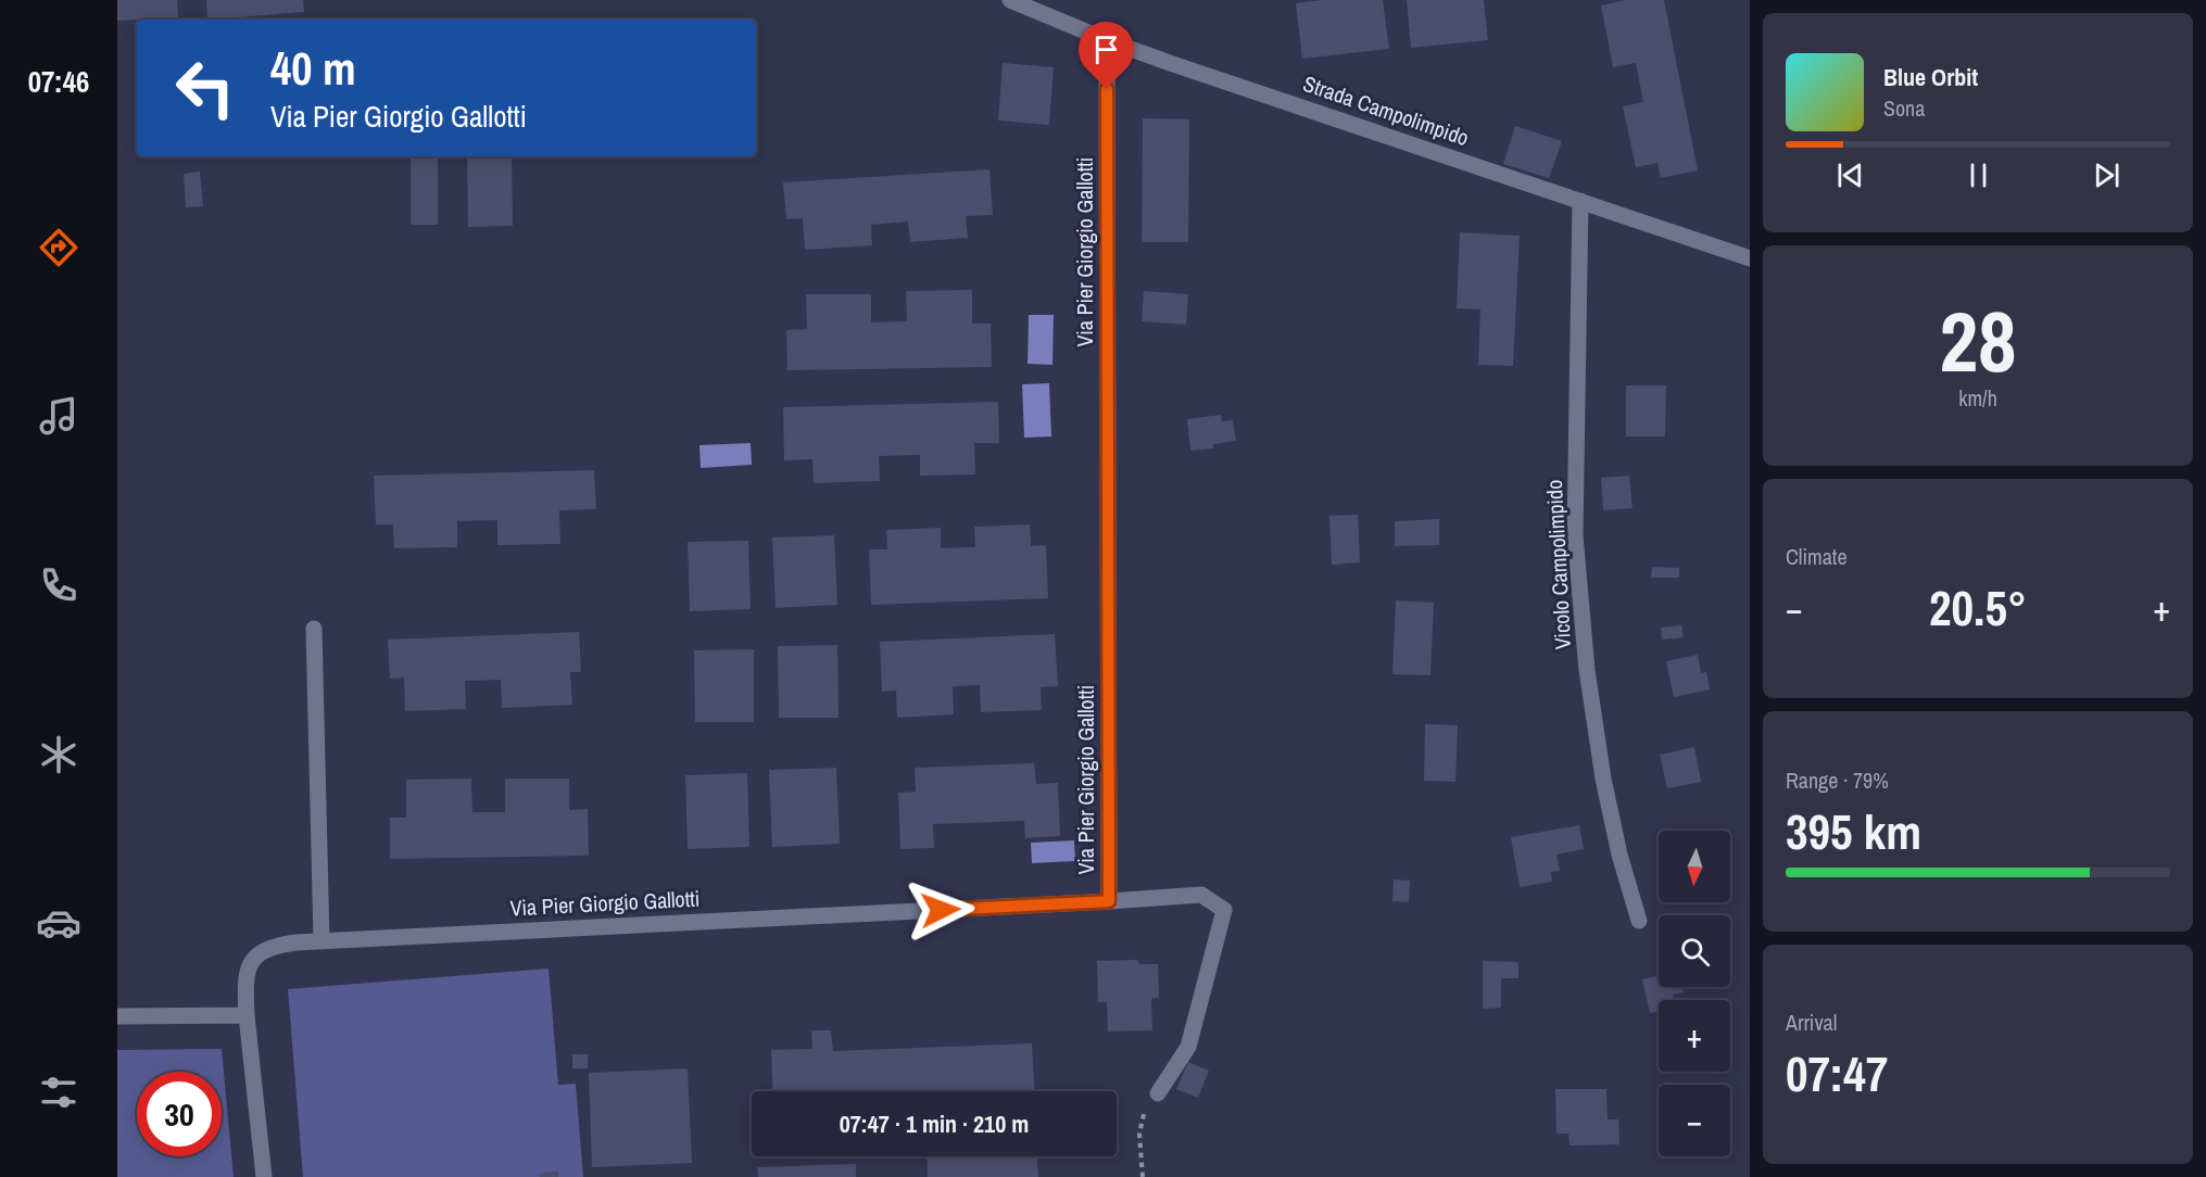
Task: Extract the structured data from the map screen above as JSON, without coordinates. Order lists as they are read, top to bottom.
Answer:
{
  "streets": {
    "street": ["Strada Campolimpido", "Via Pier Giorgio Gallotti", "Vicolo Campolimpido"]
  },
  "crossings": [
    ["Strada Campolimpido", "Via Pier Giorgio Gallotti"],
    ["Strada Campolimpido", "Vicolo Campolimpido"]
  ],
  "north": "bottom",
  "page": {
    "tabs": "07:46",
    "turn": ["40 m", "Via Pier Giorgio Gallotti"],
    "song": ["Blue Orbit", "Sona"],
    "tile": [
      ["28", "km/h"],
      "Climate",
      ["Range · 79%", "395 km"],
      ["Arrival", "07:47"]
    ],
    "heat": ["−", "20.5°", "+"],
    "map_buttons": ["+", "−"],
    "limit": "30",
    "trip": "07:47 · 1 min · 210 m"
  }
}
